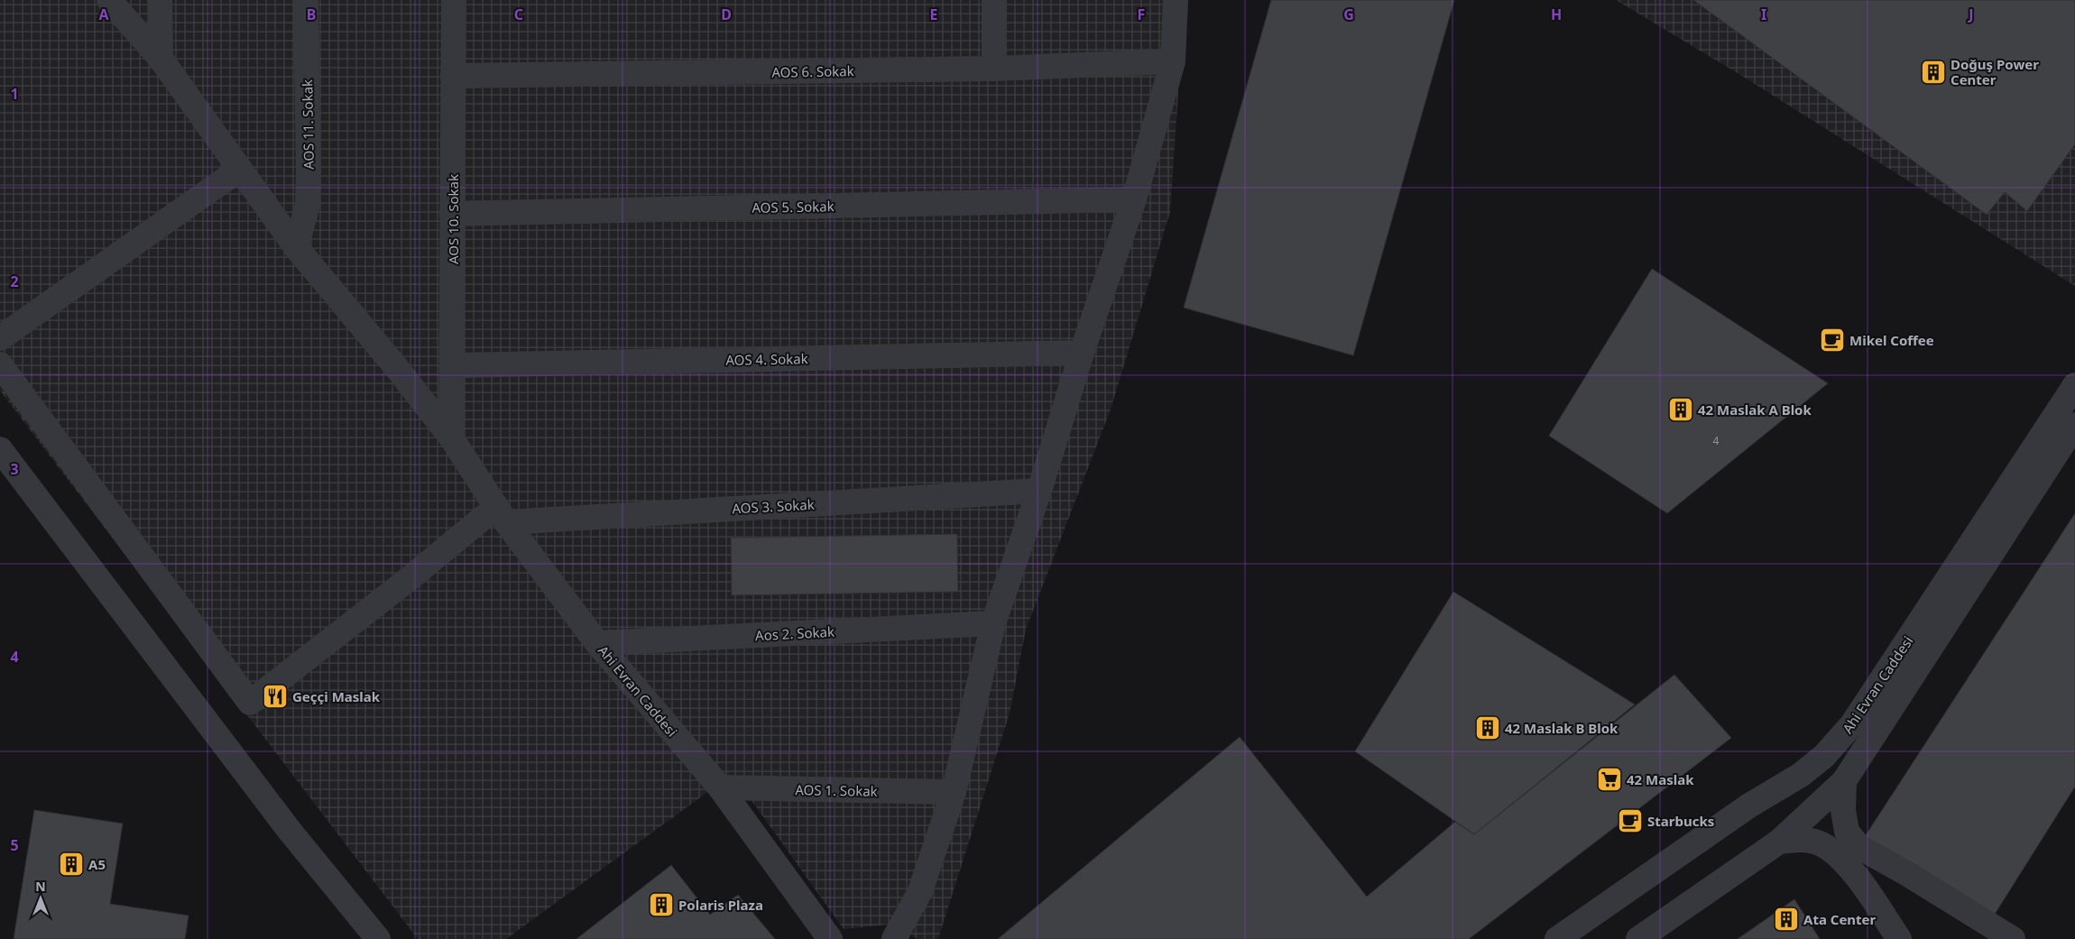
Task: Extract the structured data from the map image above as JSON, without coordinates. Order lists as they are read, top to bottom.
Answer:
{
  "streets": {
    "street": [
      "AOS 6. Sokak",
      "AOS 11. Sokak",
      "AOS 5. Sokak",
      "AOS 10. Sokak",
      "AOS 4. Sokak",
      "AOS 3. Sokak",
      "Aos 2. Sokak",
      "Ahi Evran Caddesi",
      "AOS 1. Sokak"
    ]
  },
  "crossings": [
    ["AOS 6. Sokak", "AOS 10. Sokak"],
    ["AOS 11. Sokak", "Ahi Evran Caddesi"],
    ["AOS 5. Sokak", "AOS 10. Sokak"],
    ["AOS 10. Sokak", "AOS 4. Sokak"],
    ["AOS 10. Sokak", "Ahi Evran Caddesi"],
    ["AOS 3. Sokak", "Ahi Evran Caddesi"],
    ["Aos 2. Sokak", "Ahi Evran Caddesi"],
    ["Ahi Evran Caddesi", "AOS 1. Sokak"]
  ],
  "places": {
    "building": [
      "Doğuş Power Center",
      "42 Maslak A Blok",
      "42 Maslak B Blok",
      "A5",
      "Polaris Plaza",
      "Ata Center"
    ],
    "cafe": ["Mikel Coffee", "Starbucks"],
    "restaurant": ["Geççi Maslak"],
    "supermarket": ["42 Maslak"]
  },
  "house_numbers": ["4"],
  "north": "top",
  "grid": {
    "columns": [
      "A",
      "B",
      "C",
      "D",
      "E",
      "F",
      "G",
      "H",
      "I",
      "J"
    ],
    "rows": [
      "1",
      "2",
      "3",
      "4",
      "5"
    ]
  }
}
